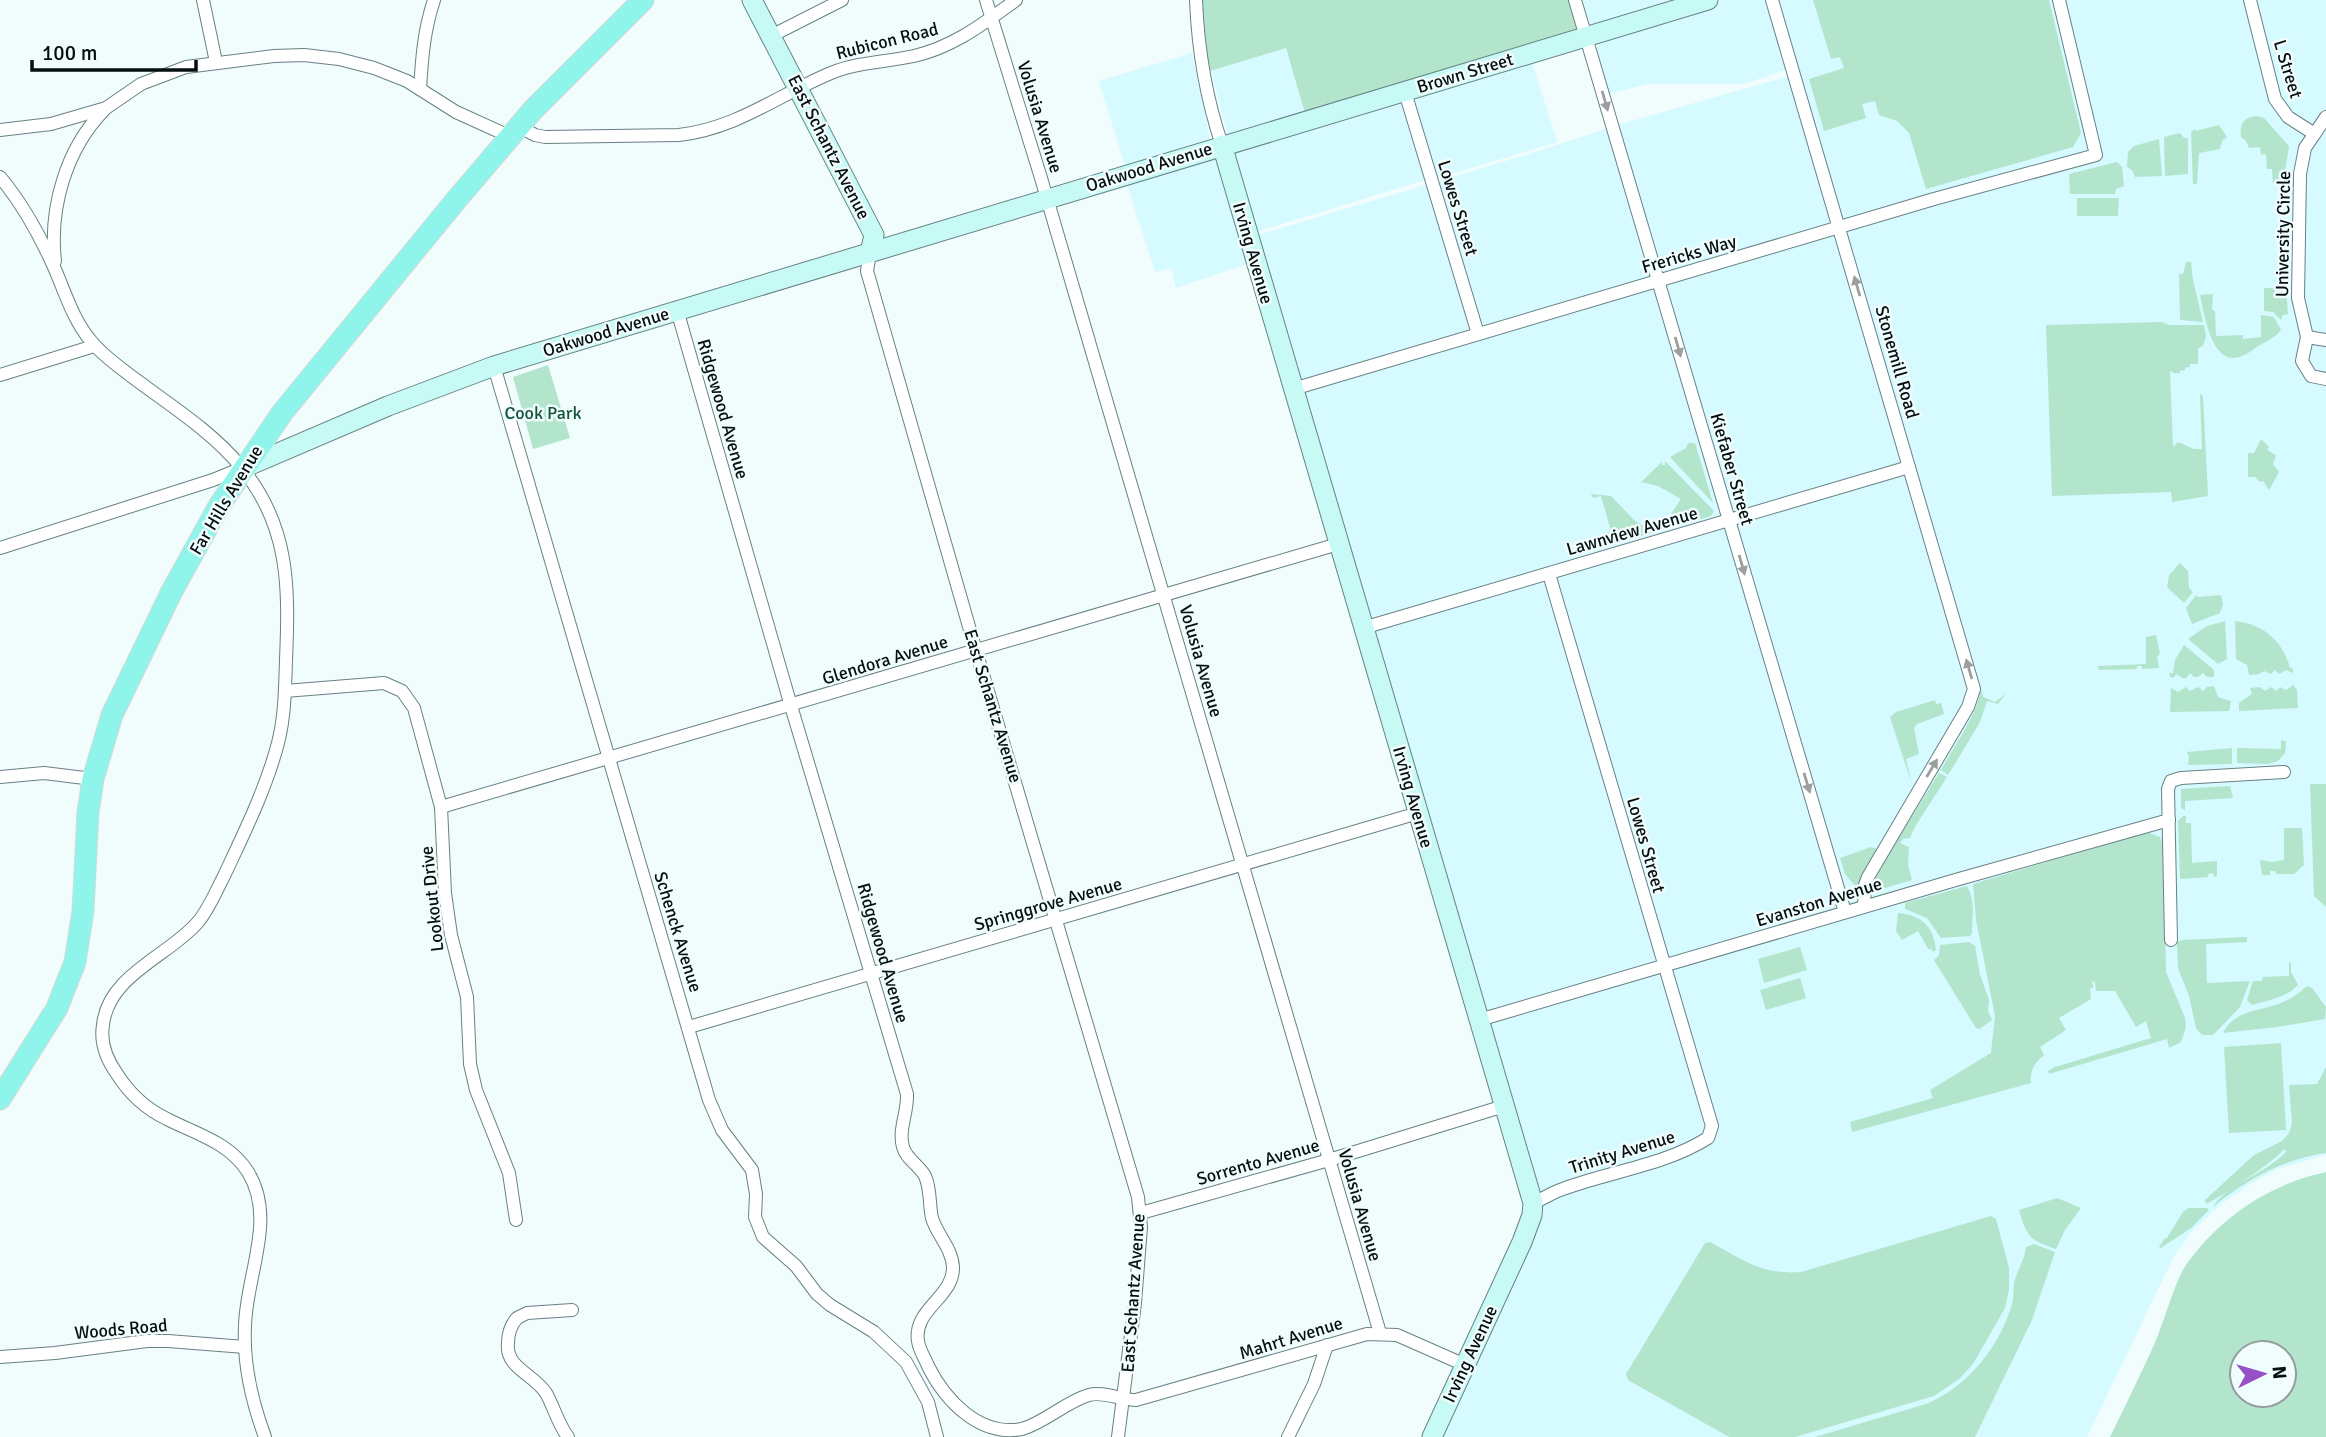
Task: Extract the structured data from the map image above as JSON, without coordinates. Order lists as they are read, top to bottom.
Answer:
{
  "streets": {
    "main road": ["Far Hills Avenue"],
    "street": [
      "Rubicon Road",
      "L Street",
      "Brown Street",
      "Volusia Avenue",
      "East Schantz Avenue",
      "Oakwood Avenue",
      "Lowes Street",
      "University Circle",
      "Irving Avenue",
      "Frericks Way",
      "Stonemill Road",
      "Ridgewood Avenue",
      "Kiefaber Street",
      "Lawnview Avenue",
      "Glendora Avenue",
      "Lookout Drive",
      "Evanston Avenue",
      "Springgrove Avenue",
      "Schenck Avenue",
      "Trinity Avenue",
      "Sorrento Avenue",
      "Woods Road",
      "Mahrt Avenue"
    ]
  },
  "crossings": [
    ["Rubicon Road", "Volusia Avenue"],
    ["Rubicon Road", "East Schantz Avenue"],
    ["Rubicon Road", "Far Hills Avenue"],
    ["L Street", "University Circle"],
    ["Brown Street", "Oakwood Avenue"],
    ["Brown Street", "Lowes Street"],
    ["Brown Street", "Irving Avenue"],
    ["Brown Street", "Kiefaber Street"],
    ["Volusia Avenue", "Oakwood Avenue"],
    ["Volusia Avenue", "Glendora Avenue"],
    ["Volusia Avenue", "Springgrove Avenue"],
    ["Volusia Avenue", "Sorrento Avenue"],
    ["Volusia Avenue", "Mahrt Avenue"],
    ["East Schantz Avenue", "Oakwood Avenue"],
    ["East Schantz Avenue", "Glendora Avenue"],
    ["East Schantz Avenue", "Springgrove Avenue"],
    ["East Schantz Avenue", "Sorrento Avenue"],
    ["East Schantz Avenue", "Mahrt Avenue"],
    ["Oakwood Avenue", "Irving Avenue"],
    ["Oakwood Avenue", "Ridgewood Avenue"],
    ["Oakwood Avenue", "Far Hills Avenue"],
    ["Oakwood Avenue", "Schenck Avenue"],
    ["Lowes Street", "Frericks Way"],
    ["Lowes Street", "Lawnview Avenue"],
    ["Lowes Street", "Evanston Avenue"],
    ["Lowes Street", "Trinity Avenue"],
    ["Irving Avenue", "Frericks Way"],
    ["Irving Avenue", "Lawnview Avenue"],
    ["Irving Avenue", "Glendora Avenue"],
    ["Irving Avenue", "Evanston Avenue"],
    ["Irving Avenue", "Springgrove Avenue"],
    ["Irving Avenue", "Trinity Avenue"],
    ["Irving Avenue", "Sorrento Avenue"],
    ["Irving Avenue", "Mahrt Avenue"],
    ["Frericks Way", "Stonemill Road"],
    ["Frericks Way", "Kiefaber Street"],
    ["Stonemill Road", "Lawnview Avenue"],
    ["Stonemill Road", "Evanston Avenue"],
    ["Ridgewood Avenue", "Glendora Avenue"],
    ["Ridgewood Avenue", "Springgrove Avenue"],
    ["Ridgewood Avenue", "Schenck Avenue"],
    ["Kiefaber Street", "Lawnview Avenue"],
    ["Kiefaber Street", "Evanston Avenue"],
    ["Glendora Avenue", "Lookout Drive"],
    ["Glendora Avenue", "Schenck Avenue"],
    ["Springgrove Avenue", "Schenck Avenue"]
  ],
  "one_way": ["Stonemill Road", "Kiefaber Street"],
  "parks": ["Cook Park"],
  "scale_bar": "100 m",
  "north": "right"
}
